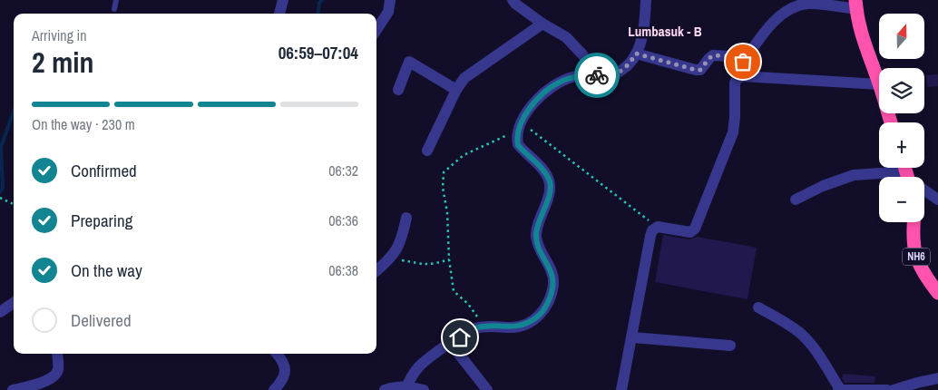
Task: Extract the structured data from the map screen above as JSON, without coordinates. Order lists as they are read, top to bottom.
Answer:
{
  "streets": {
    "highway": ["NH6"]
  },
  "districts": ["Lumbasuk - B"],
  "north": "top",
  "page": {
    "map_buttons": ["+", "−"],
    "heading": ["2 min", "Arriving in", "06:59–07:04"],
    "bar": "On the way · 230 m",
    "list": [
      ["Confirmed", "06:32"],
      ["Preparing", "06:36"],
      ["On the way", "06:38"],
      "Delivered"
    ]
  }
}
